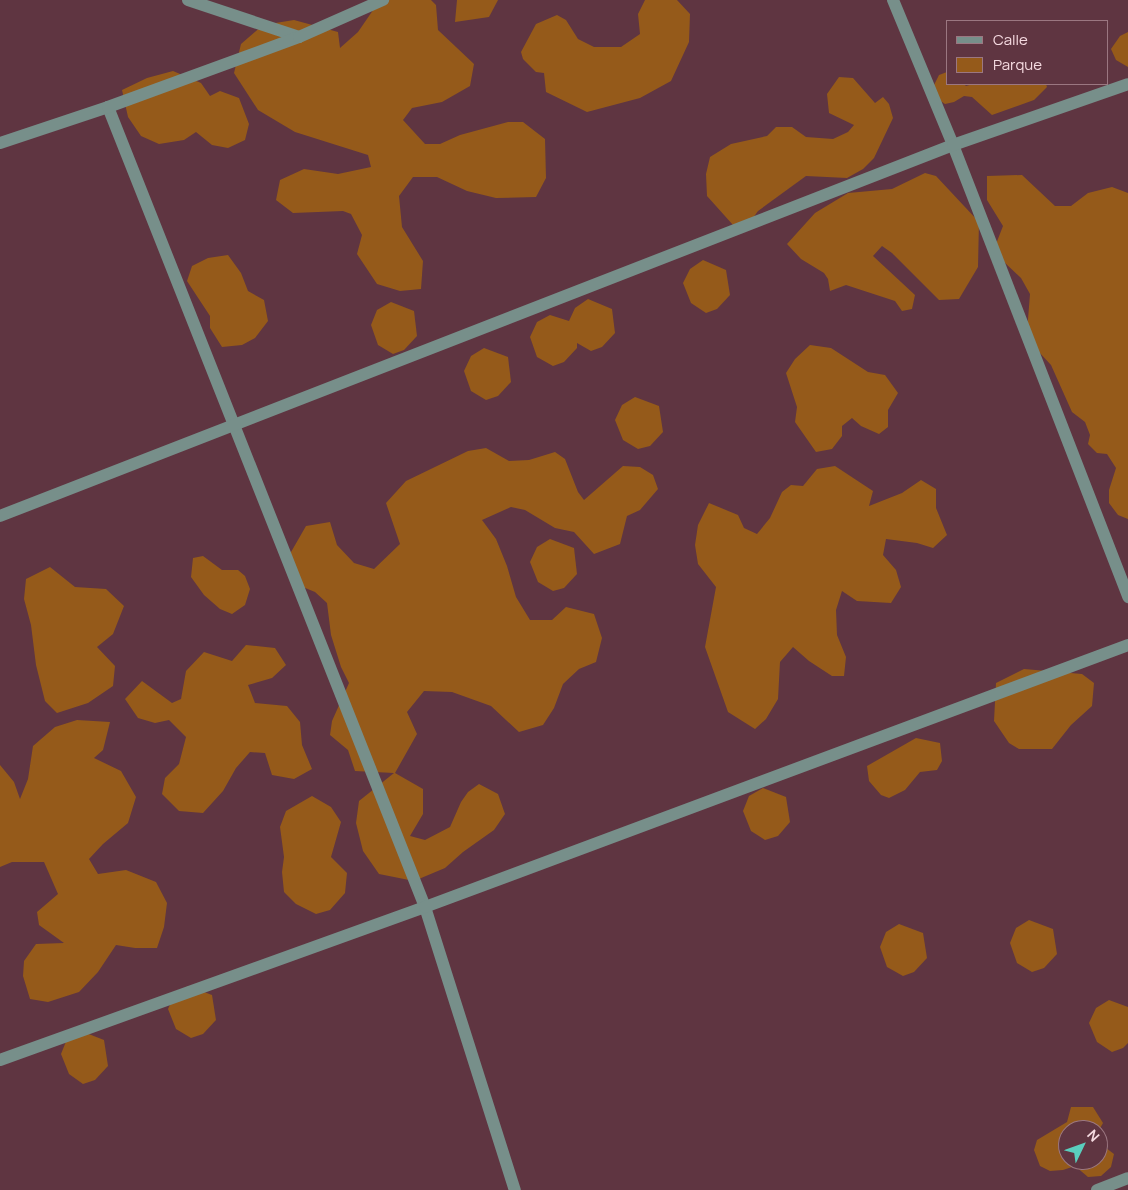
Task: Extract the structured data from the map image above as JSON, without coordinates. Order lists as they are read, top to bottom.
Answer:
{
  "legend": ["Calle", "Parque"],
  "north": "top right"
}
